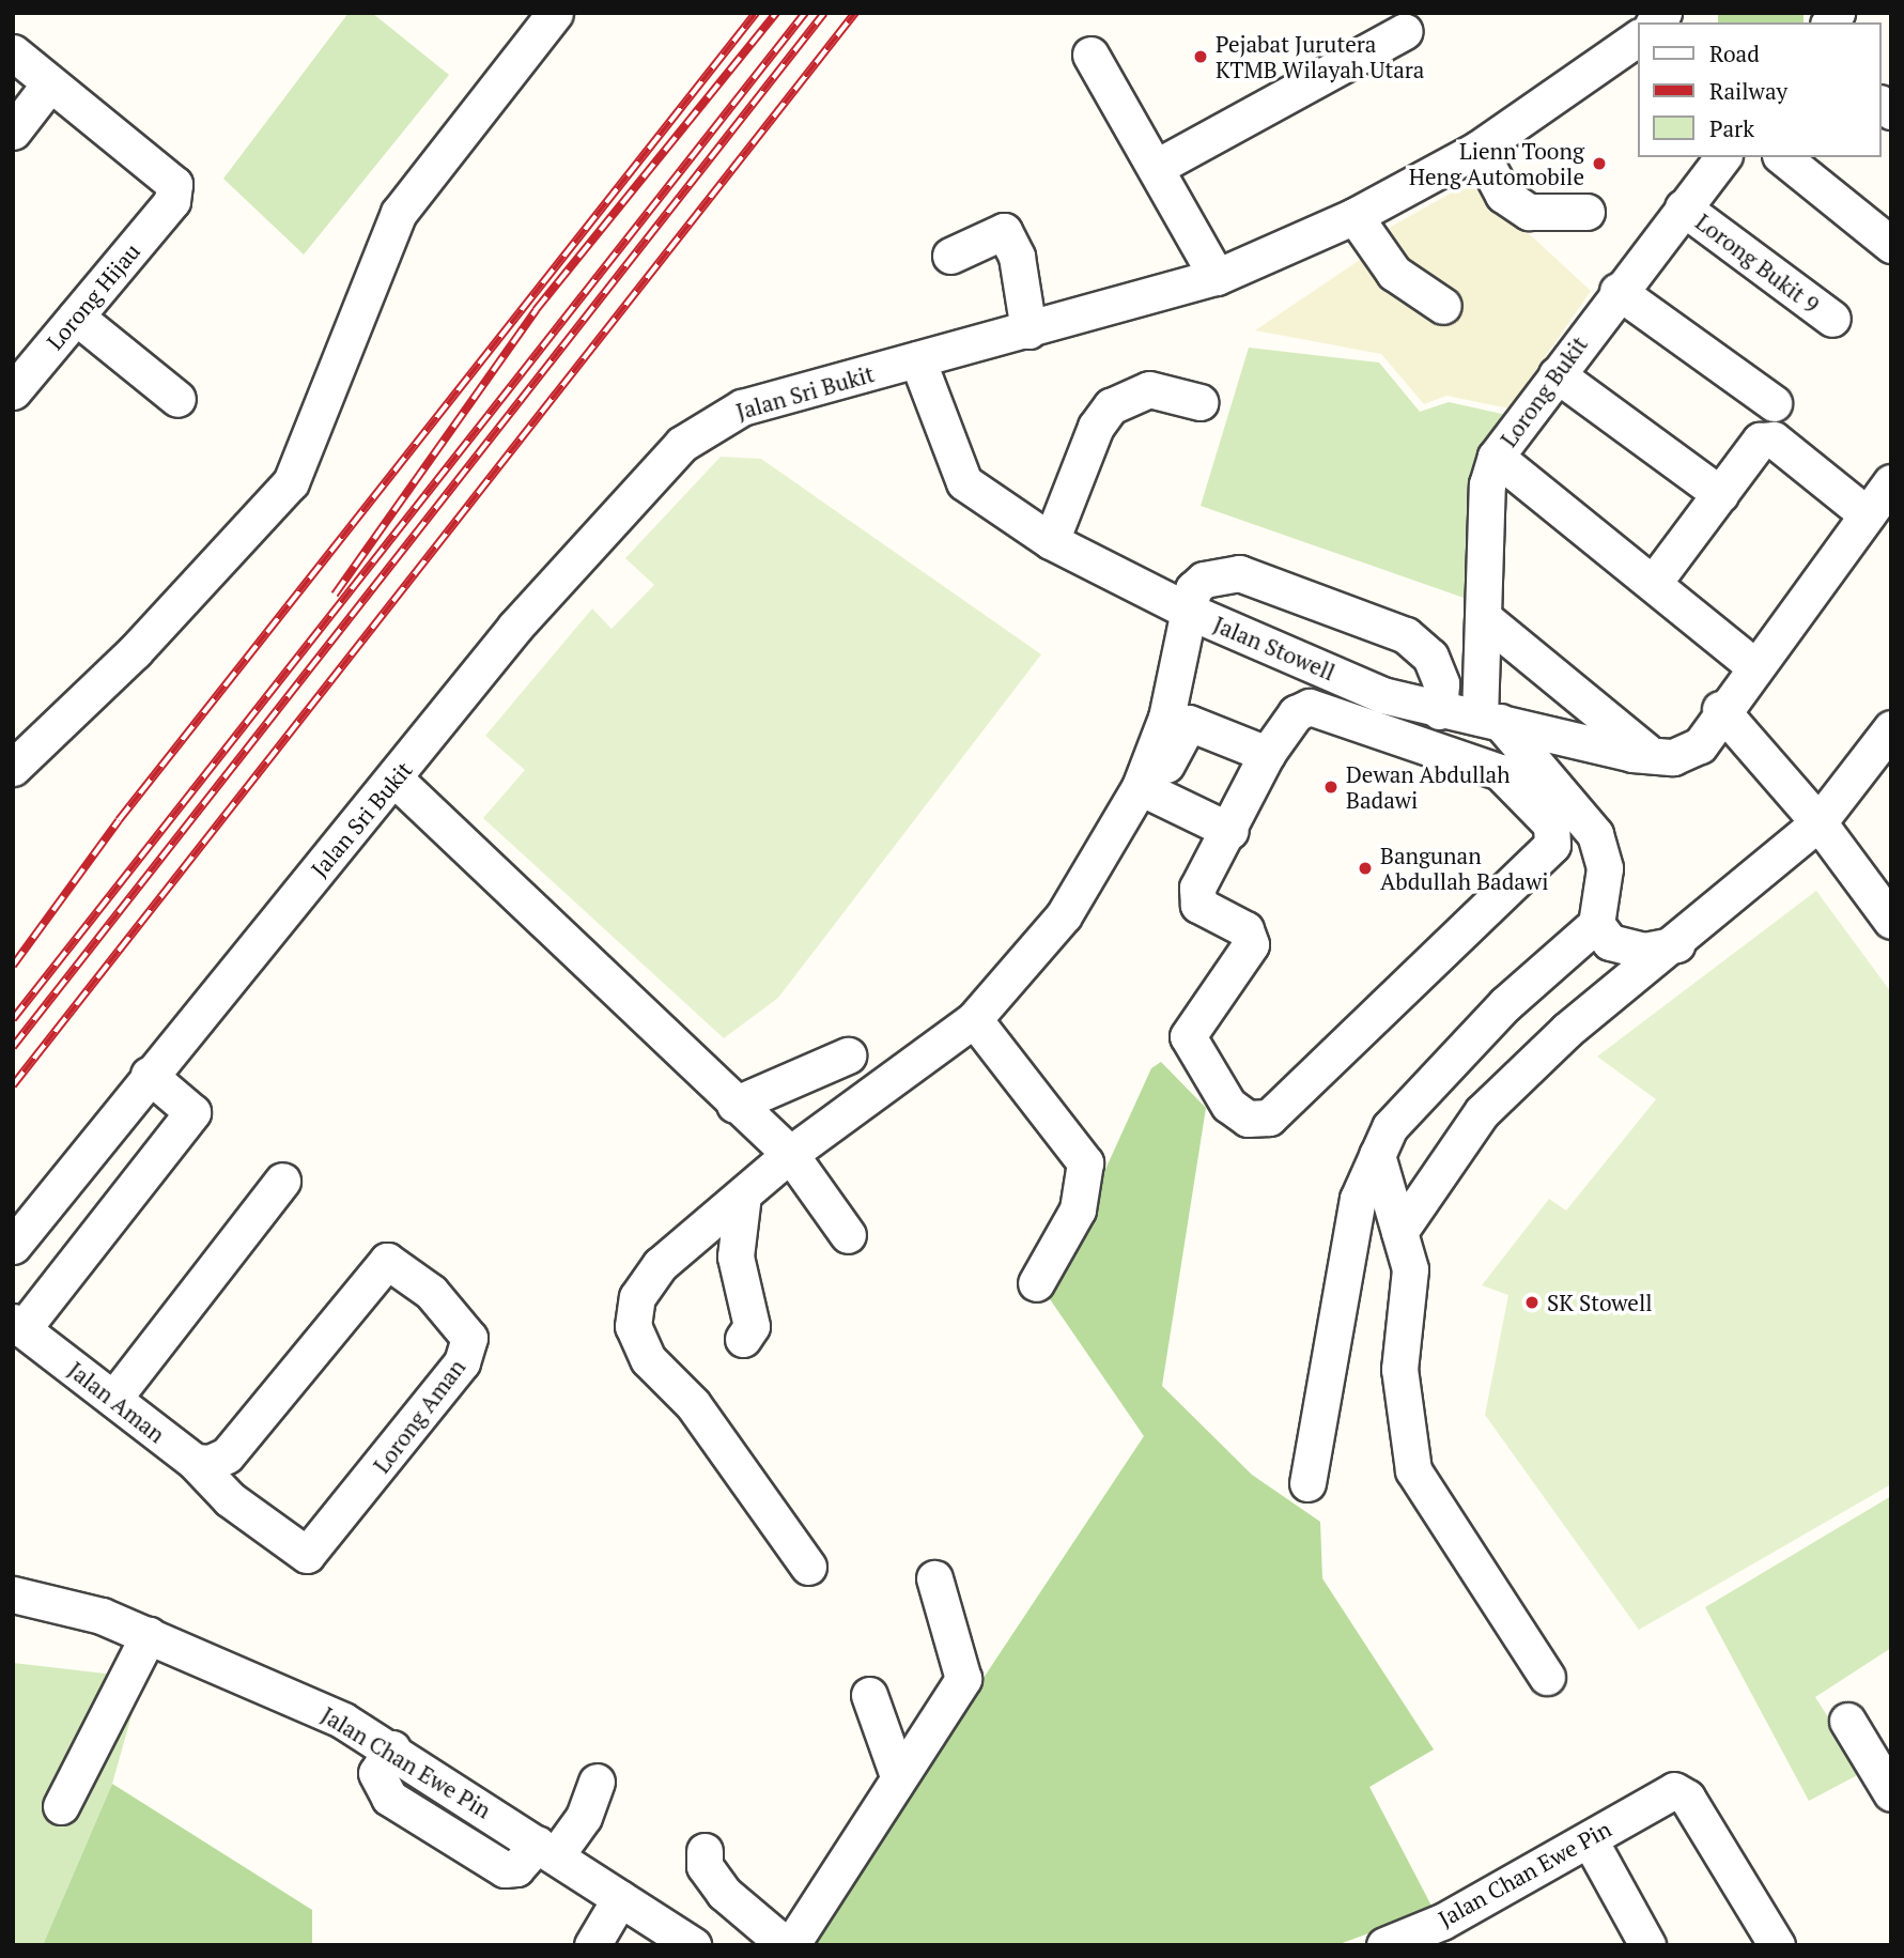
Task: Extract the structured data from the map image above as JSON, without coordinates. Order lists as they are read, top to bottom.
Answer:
{
  "streets": {
    "street": [
      "Lorong Bukit 9",
      "Lorong Hijau",
      "Lorong Bukit",
      "Jalan Sri Bukit",
      "Jalan Stowell",
      "Jalan Aman",
      "Lorong Aman",
      "Jalan Chan Ewe Pin"
    ]
  },
  "crossings": [
    ["Lorong Bukit 9", "Lorong Bukit"],
    ["Lorong Bukit", "Jalan Stowell"],
    ["Jalan Sri Bukit", "Jalan Stowell"],
    ["Jalan Aman", "Lorong Aman"]
  ],
  "places": [
    "Pejabat Jurutera KTMB Wilayah Utara",
    "Lienn Toong Heng Automobile",
    "Dewan Abdullah Badawi",
    "Bangunan Abdullah Badawi",
    "SK Stowell"
  ],
  "legend": ["Road", "Railway", "Park"]
}
